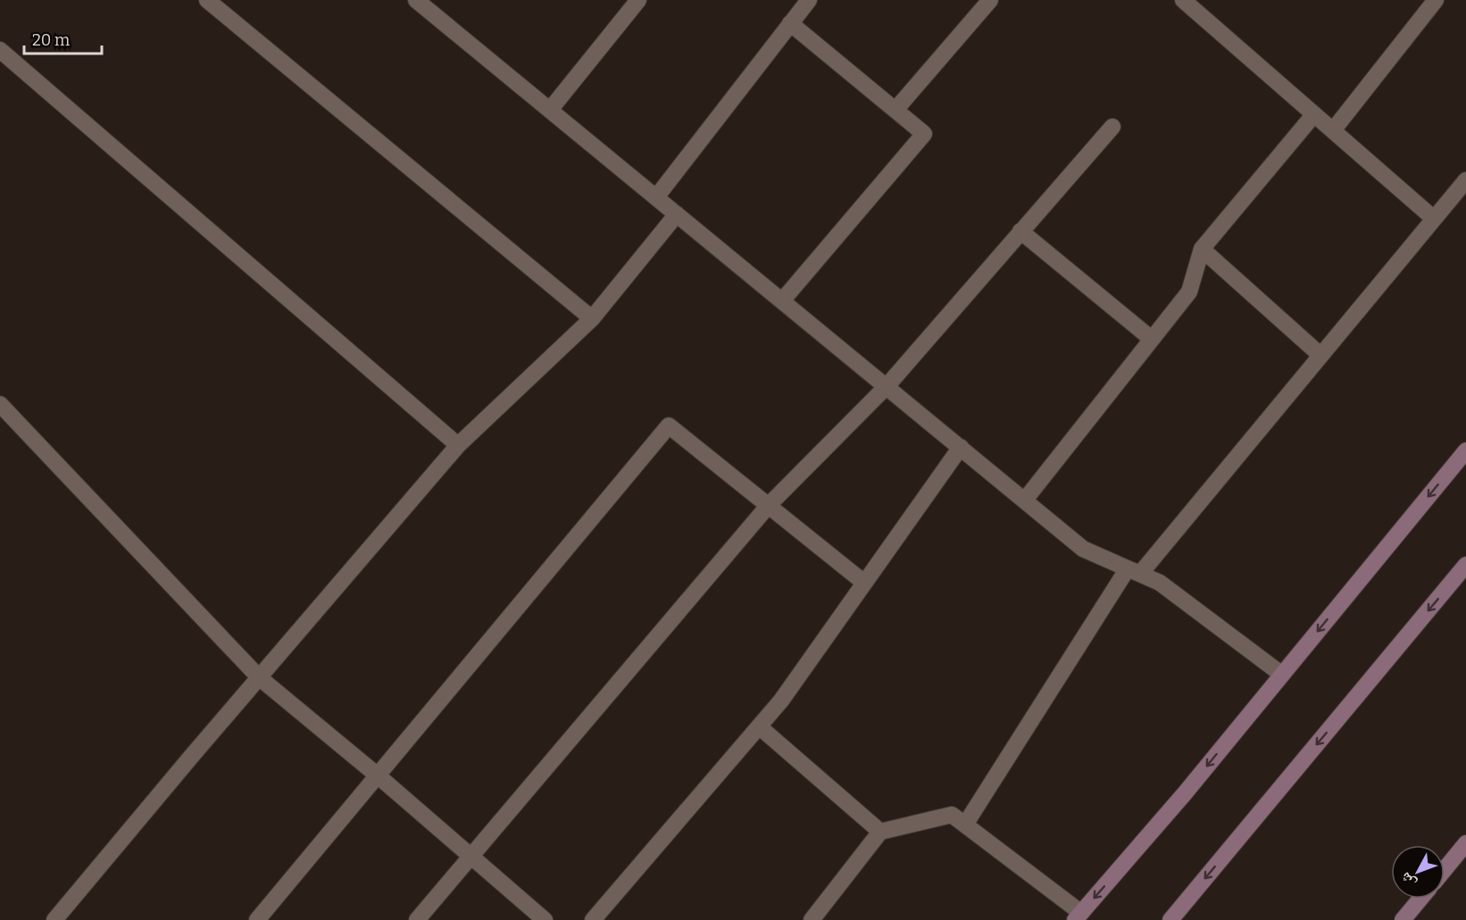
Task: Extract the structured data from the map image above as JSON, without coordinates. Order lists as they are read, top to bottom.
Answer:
{
  "scale_bar": "20 m",
  "north": "bottom left"
}
